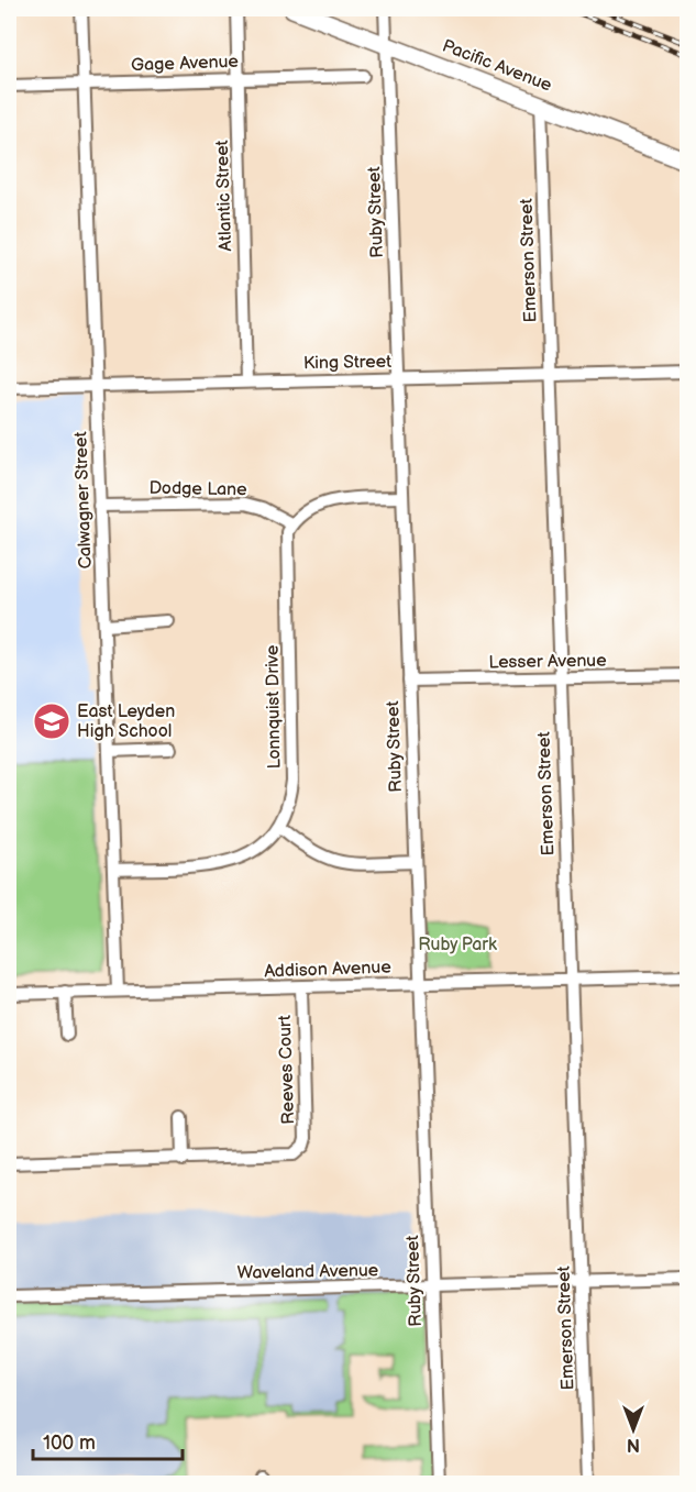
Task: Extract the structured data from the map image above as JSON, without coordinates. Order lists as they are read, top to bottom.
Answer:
{
  "streets": {
    "street": [
      "Gage Avenue",
      "Pacific Avenue",
      "Atlantic Street",
      "Ruby Street",
      "Emerson Street",
      "King Street",
      "Dodge Lane",
      "Calwagner Street",
      "Lesser Avenue",
      "Lonnquist Drive",
      "Addison Avenue",
      "Reeves Court",
      "Waveland Avenue"
    ]
  },
  "crossings": [
    ["Gage Avenue", "Atlantic Street"],
    ["Gage Avenue", "Calwagner Street"],
    ["Pacific Avenue", "Ruby Street"],
    ["Pacific Avenue", "Emerson Street"],
    ["Atlantic Street", "King Street"],
    ["Ruby Street", "King Street"],
    ["Ruby Street", "Lesser Avenue"],
    ["Ruby Street", "Addison Avenue"],
    ["Ruby Street", "Waveland Avenue"],
    ["Emerson Street", "King Street"],
    ["Emerson Street", "Lesser Avenue"],
    ["Emerson Street", "Addison Avenue"],
    ["Emerson Street", "Waveland Avenue"],
    ["King Street", "Calwagner Street"],
    ["Dodge Lane", "Calwagner Street"],
    ["Dodge Lane", "Lonnquist Drive"],
    ["Calwagner Street", "Addison Avenue"],
    ["Addison Avenue", "Reeves Court"]
  ],
  "parks": ["Ruby Park"],
  "places": {
    "school or university": ["East Leyden High School"]
  },
  "scale_bar": "100 m",
  "north": "bottom"
}
